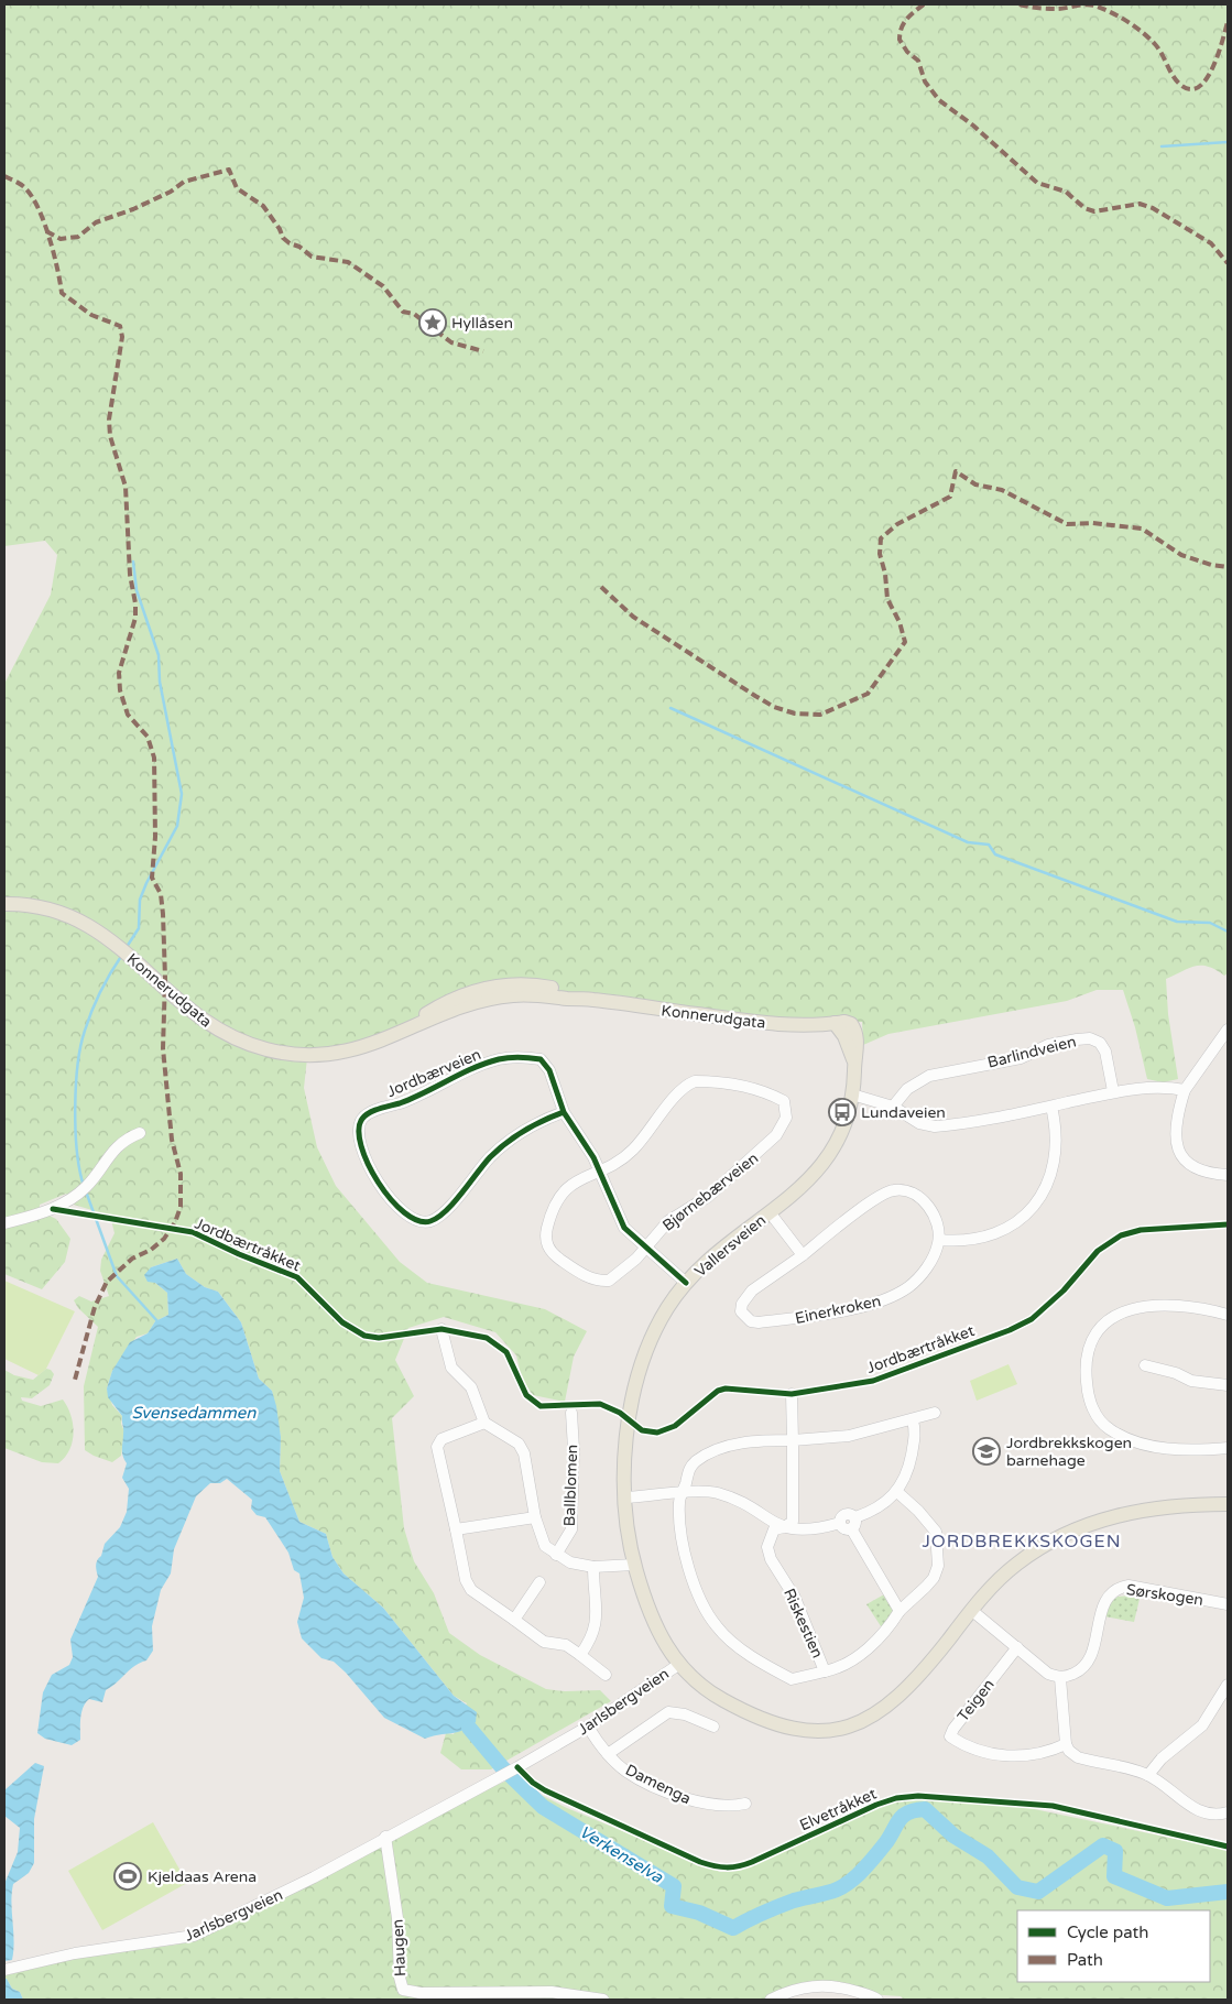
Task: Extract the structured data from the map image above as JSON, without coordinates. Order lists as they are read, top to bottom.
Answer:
{
  "streets": {
    "main road": ["Konnerudgata", "Vallersveien", "Jarlsbergveien"],
    "street": [
      "Barlindveien",
      "Jordbærveien",
      "Bjørnebærveien",
      "Einerkroken",
      "Ballblomen",
      "Sørskogen",
      "Riskestien",
      "Teigen",
      "Damenga",
      "Haugen"
    ],
    "cycle path": ["Jordbærtråkket", "Elvetråkket"]
  },
  "crossings": [
    ["Konnerudgata", "Vallersveien"],
    ["Vallersveien", "Jarlsbergveien"],
    ["Jarlsbergveien", "Damenga"],
    ["Jarlsbergveien", "Haugen"]
  ],
  "districts": ["JORDBREKKSKOGEN"],
  "water": ["Svensedammen", "Verkenselva"],
  "places": {
    "place": ["Hyllåsen"],
    "bus stop": ["Lundaveien"],
    "school or university": ["Jordbrekkskogen barnehage"],
    "sports": ["Kjeldaas Arena"]
  },
  "legend": ["Cycle path", "Path"]
}
